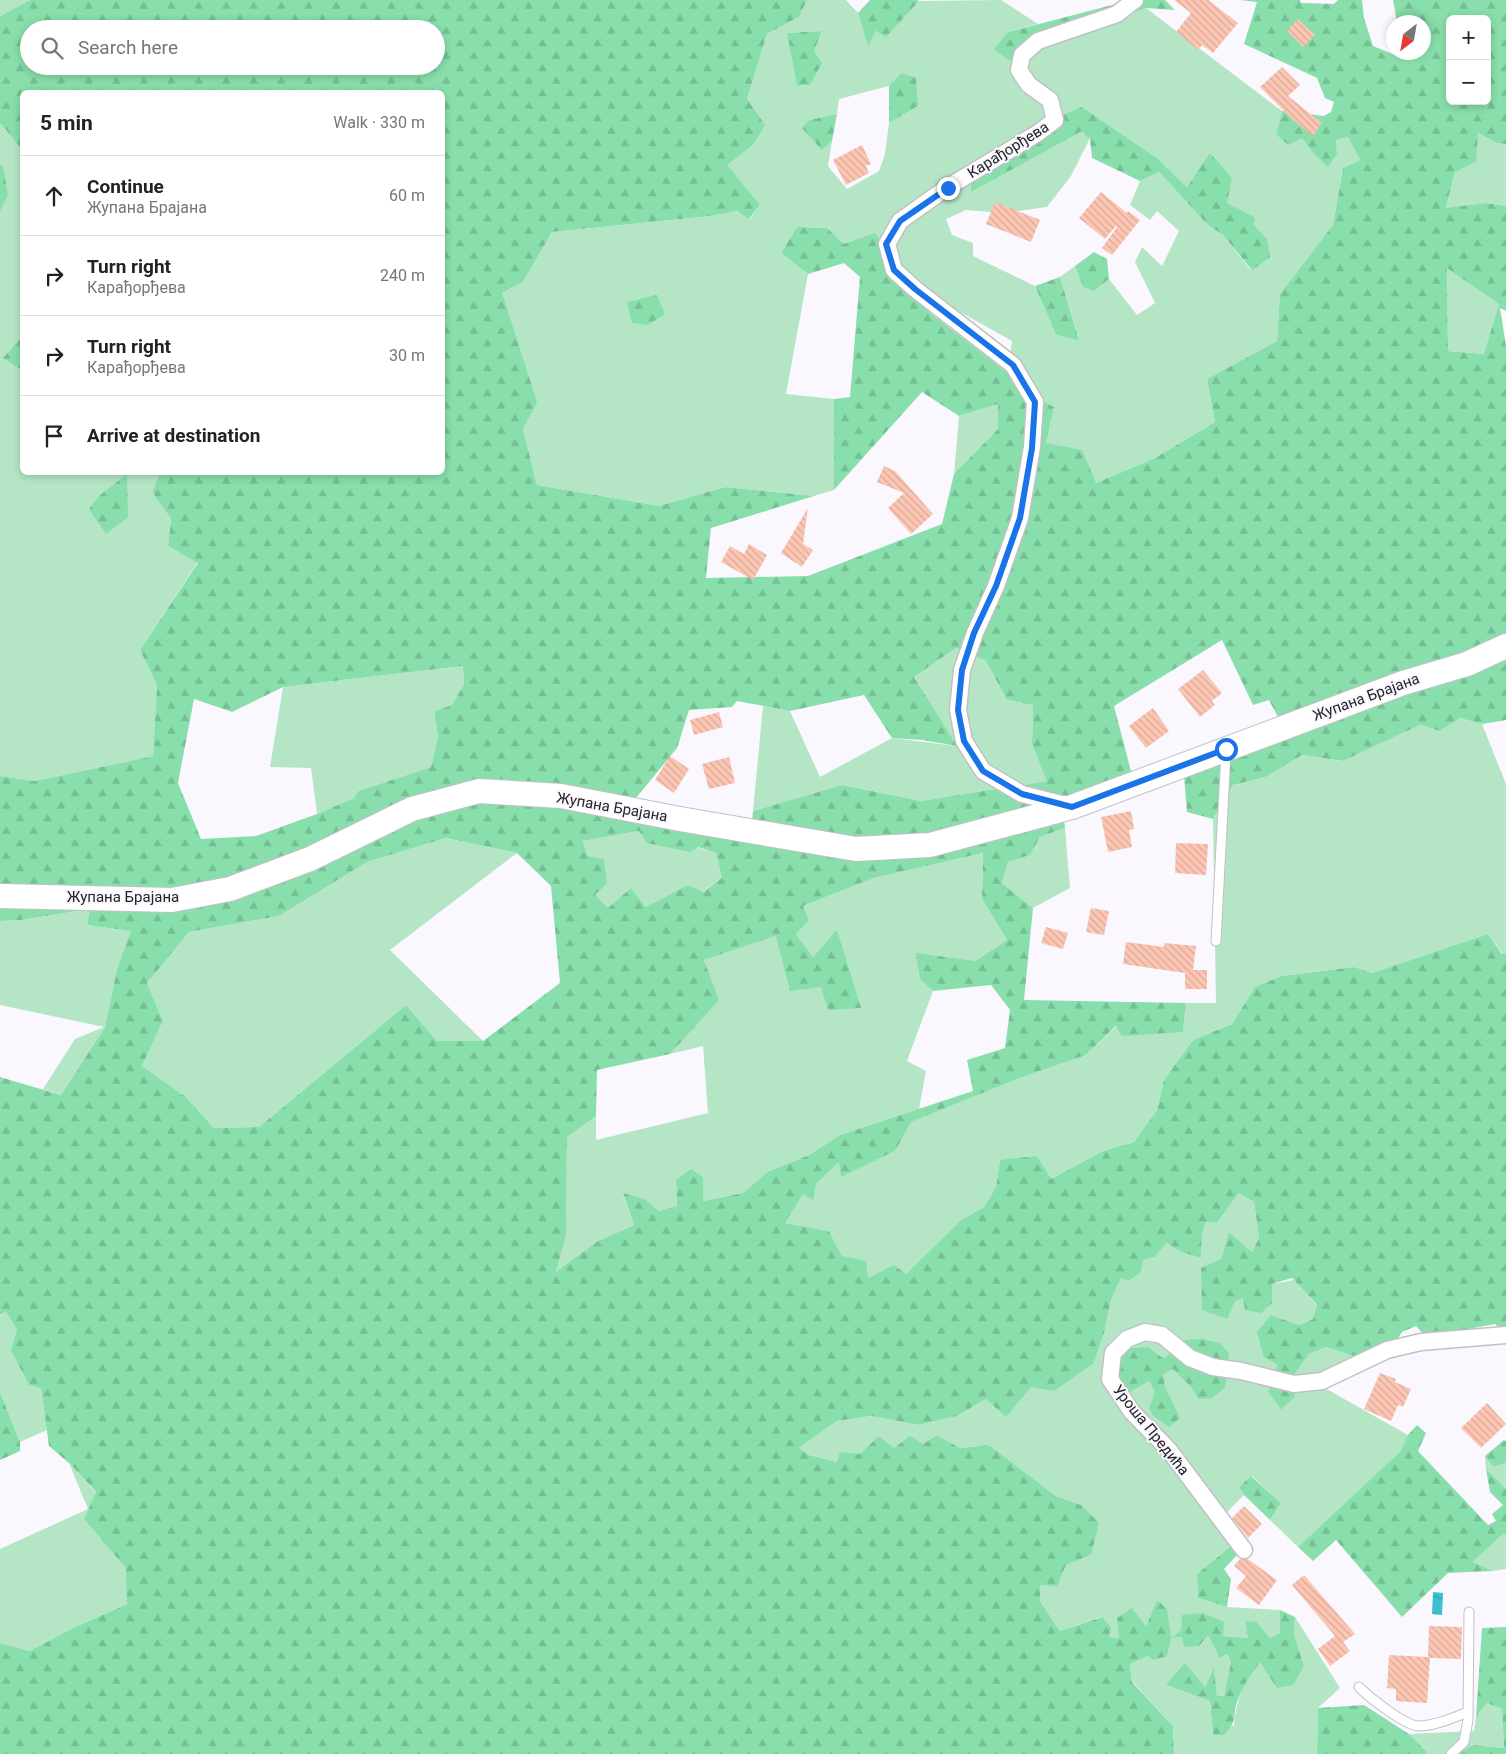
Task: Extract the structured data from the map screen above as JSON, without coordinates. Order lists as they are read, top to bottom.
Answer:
{
  "streets": {
    "street": ["Карађорђева", "Жупана Брајана", "Уроша Предића"]
  },
  "crossings": [
    ["Карађорђева", "Жупана Брајана"]
  ],
  "north": "bottom left",
  "page": {
    "map_buttons": ["+", "−"],
    "search": "Search here",
    "heading": ["5 min", "Walk · 330 m"],
    "list": [
      ["Continue", "Жупана Брајана", "60 m"],
      ["Turn right", "Карађорђева", "240 m"],
      ["Turn right", "Карађорђева", "30 m"],
      "Arrive at destination"
    ]
  }
}
